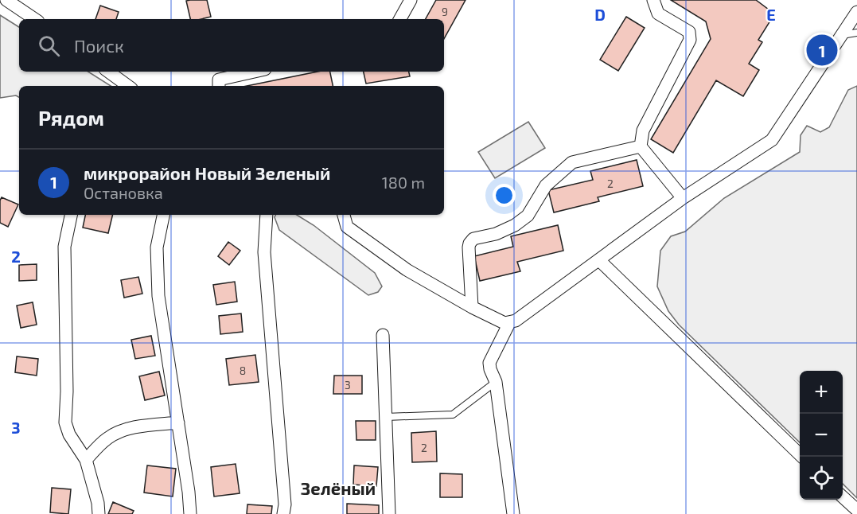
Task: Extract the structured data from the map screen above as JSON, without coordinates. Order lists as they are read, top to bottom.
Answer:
{
  "districts": ["Зелёный"],
  "house_numbers": [
    "9",
    "2",
    "8",
    "3",
    "2"
  ],
  "page": {
    "search": "Поиск",
    "pins": "1",
    "heading": "Рядом",
    "list": [
      {
        "mark": "1",
        "name": "микрорайон Новый Зеленый",
        "note": "Остановка",
        "value": "180 m"
      }
    ],
    "map_buttons": ["+", "−"]
  },
  "grid": {
    "columns": ["D", "E"],
    "rows": ["2", "3"]
  }
}
